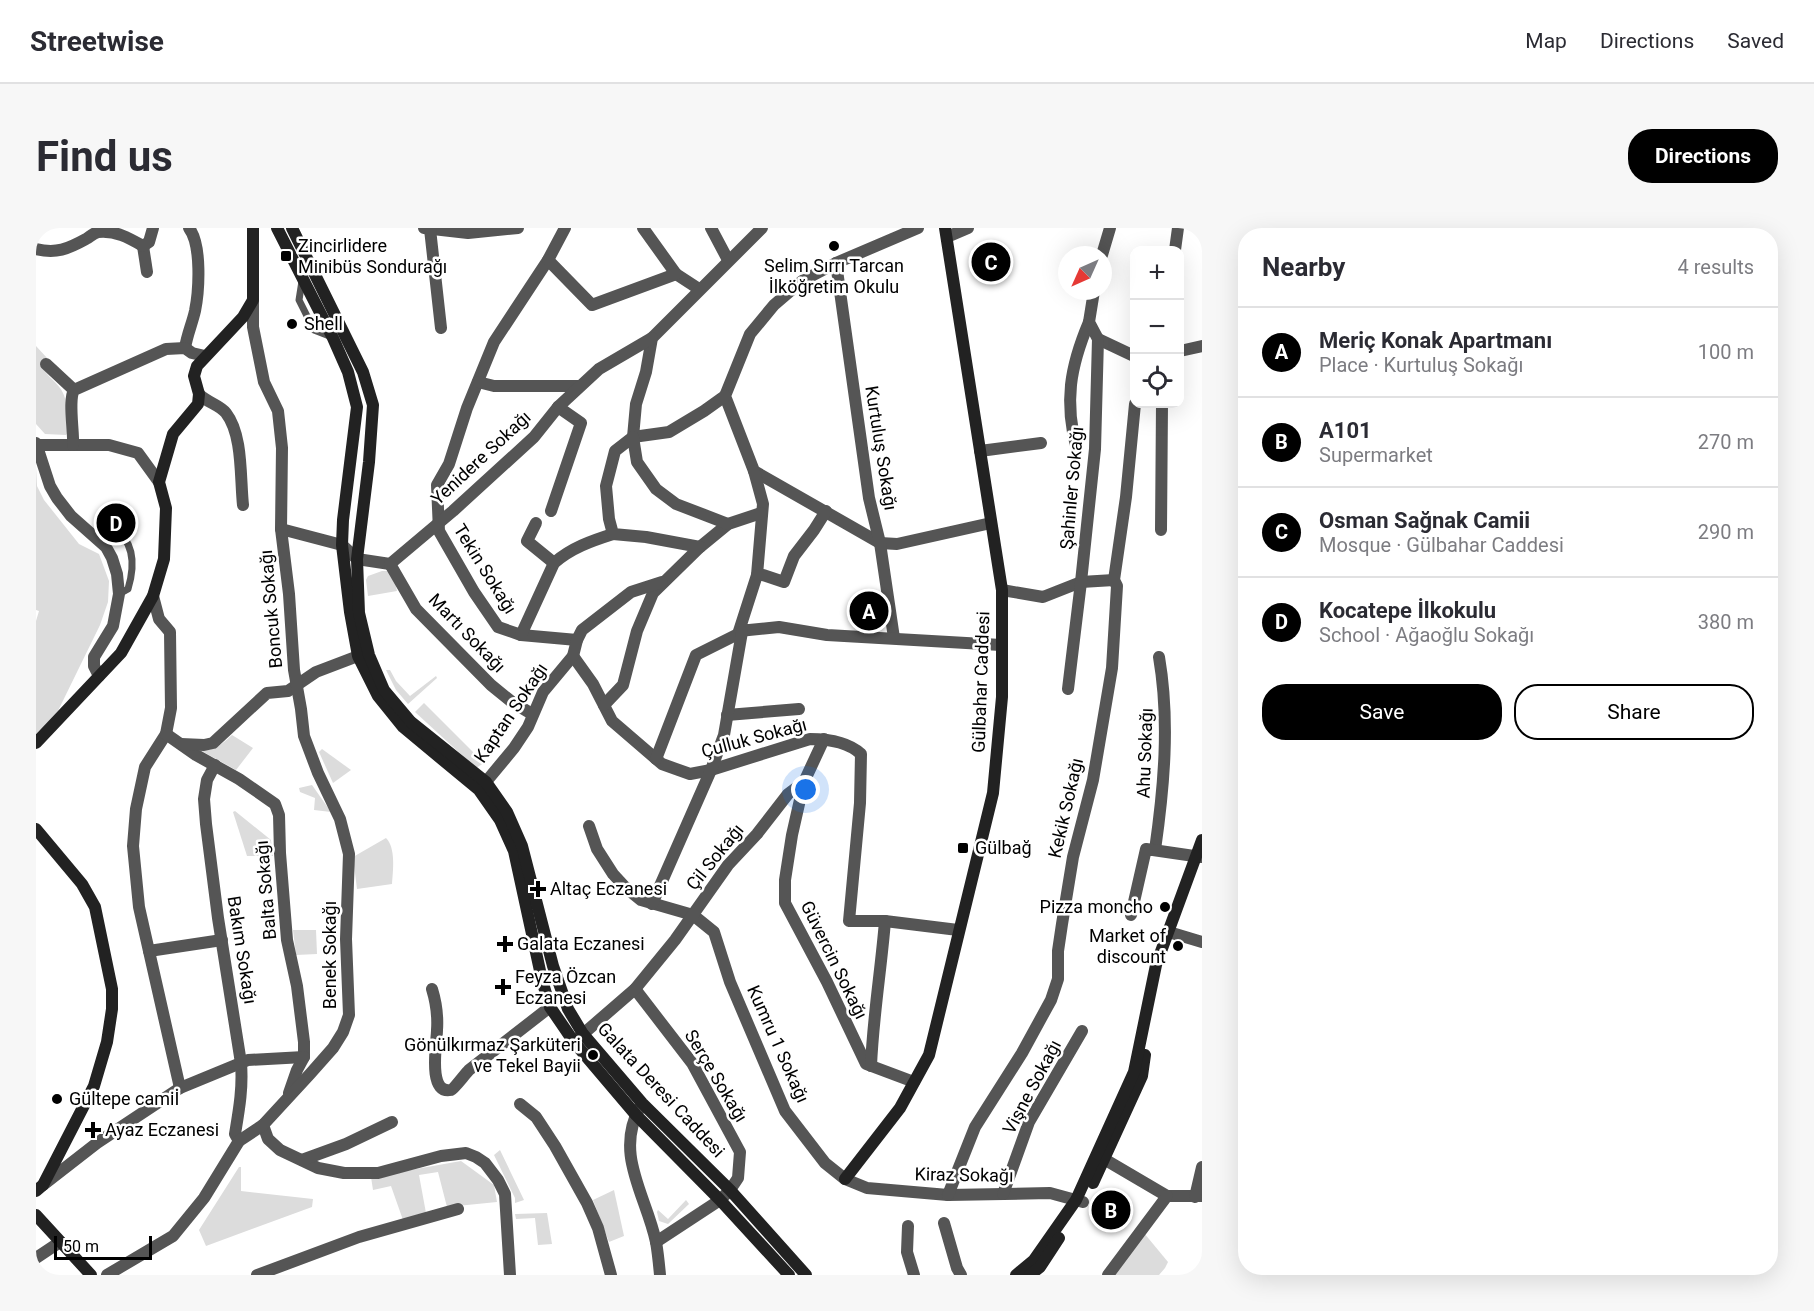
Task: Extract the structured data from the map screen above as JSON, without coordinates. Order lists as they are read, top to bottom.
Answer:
{
  "streets": {
    "street": [
      "Kurtuluş Sokağı",
      "Yenidere Sokağı",
      "Şahinler Sokağı",
      "Tekin Sokağı",
      "Boncuk Sokağı",
      "Martı Sokağı",
      "Gülbahar Caddesi",
      "Kaptan Sokağı",
      "Çulluk Sokağı",
      "Ahu Sokağı",
      "Kekik Sokağı",
      "Çil Sokağı",
      "Balta Sokağı",
      "Bakım Sokağı",
      "Benek Sokağı",
      "Güvercin Sokağı",
      "Kumru 1 Sokağı",
      "Serçe Sokağı",
      "Vişne Sokağı",
      "Galata Deresi Caddesi",
      "Kiraz Sokağı"
    ]
  },
  "crossings": [
    ["Yenidere Sokağı", "Tekin Sokağı"],
    ["Yenidere Sokağı", "Martı Sokağı"],
    ["Boncuk Sokağı", "Benek Sokağı"],
    ["Boncuk Sokağı", "Galata Deresi Caddesi"],
    ["Martı Sokağı", "Kaptan Sokağı"],
    ["Gülbahar Caddesi", "Çulluk Sokağı"],
    ["Gülbahar Caddesi", "Kumru 1 Sokağı"],
    ["Gülbahar Caddesi", "Kiraz Sokağı"],
    ["Kaptan Sokağı", "Çulluk Sokağı"],
    ["Kaptan Sokağı", "Galata Deresi Caddesi"],
    ["Çulluk Sokağı", "Çil Sokağı"],
    ["Kekik Sokağı", "Kiraz Sokağı"],
    ["Çil Sokağı", "Güvercin Sokağı"],
    ["Çil Sokağı", "Kumru 1 Sokağı"],
    ["Çil Sokağı", "Serçe Sokağı"],
    ["Çil Sokağı", "Galata Deresi Caddesi"],
    ["Balta Sokağı", "Bakım Sokağı"],
    ["Balta Sokağı", "Benek Sokağı"],
    ["Bakım Sokağı", "Benek Sokağı"],
    ["Kumru 1 Sokağı", "Kiraz Sokağı"],
    ["Serçe Sokağı", "Galata Deresi Caddesi"],
    ["Vişne Sokağı", "Kiraz Sokağı"]
  ],
  "places": {
    "other": [
      "Selim Sırrı Tarcan İlköğretim Okulu",
      "Shell",
      "Pizza moncho",
      "Market of discount",
      "Gönülkırmaz Şarküteri ve Tekel Bayii",
      "Gültepe camiİ"
    ],
    "transit": ["Zincirlidere Minibüs Sondurağı", "Gülbağ"],
    "health": [
      "Altaç Eczanesi",
      "Galata Eczanesi",
      "Feyza Özcan Eczanesi",
      "Ayaz Eczanesi"
    ]
  },
  "scale_bar": "50 m",
  "north": "bottom left",
  "page": {
    "header": "Streetwise",
    "nav": ["Map", "Directions", "Saved"],
    "buttons": [
      "Directions",
      ["Save", "Share"]
    ],
    "title": "Find us",
    "heading": ["Nearby", "4 results"],
    "pins": [
      "C",
      "D",
      "A",
      "B"
    ],
    "map_buttons": ["+", "−"],
    "list": [
      {
        "mark": "A",
        "name": "Meriç Konak Apartmanı",
        "note": "Place · Kurtuluş Sokağı",
        "value": "100 m"
      },
      {
        "mark": "B",
        "name": "A101",
        "note": "Supermarket",
        "value": "270 m"
      },
      {
        "mark": "C",
        "name": "Osman Sağnak Camii",
        "note": "Mosque · Gülbahar Caddesi",
        "value": "290 m"
      },
      {
        "mark": "D",
        "name": "Kocatepe İlkokulu",
        "note": "School · Ağaoğlu Sokağı",
        "value": "380 m"
      }
    ],
    "scale": "50 m"
  }
}
